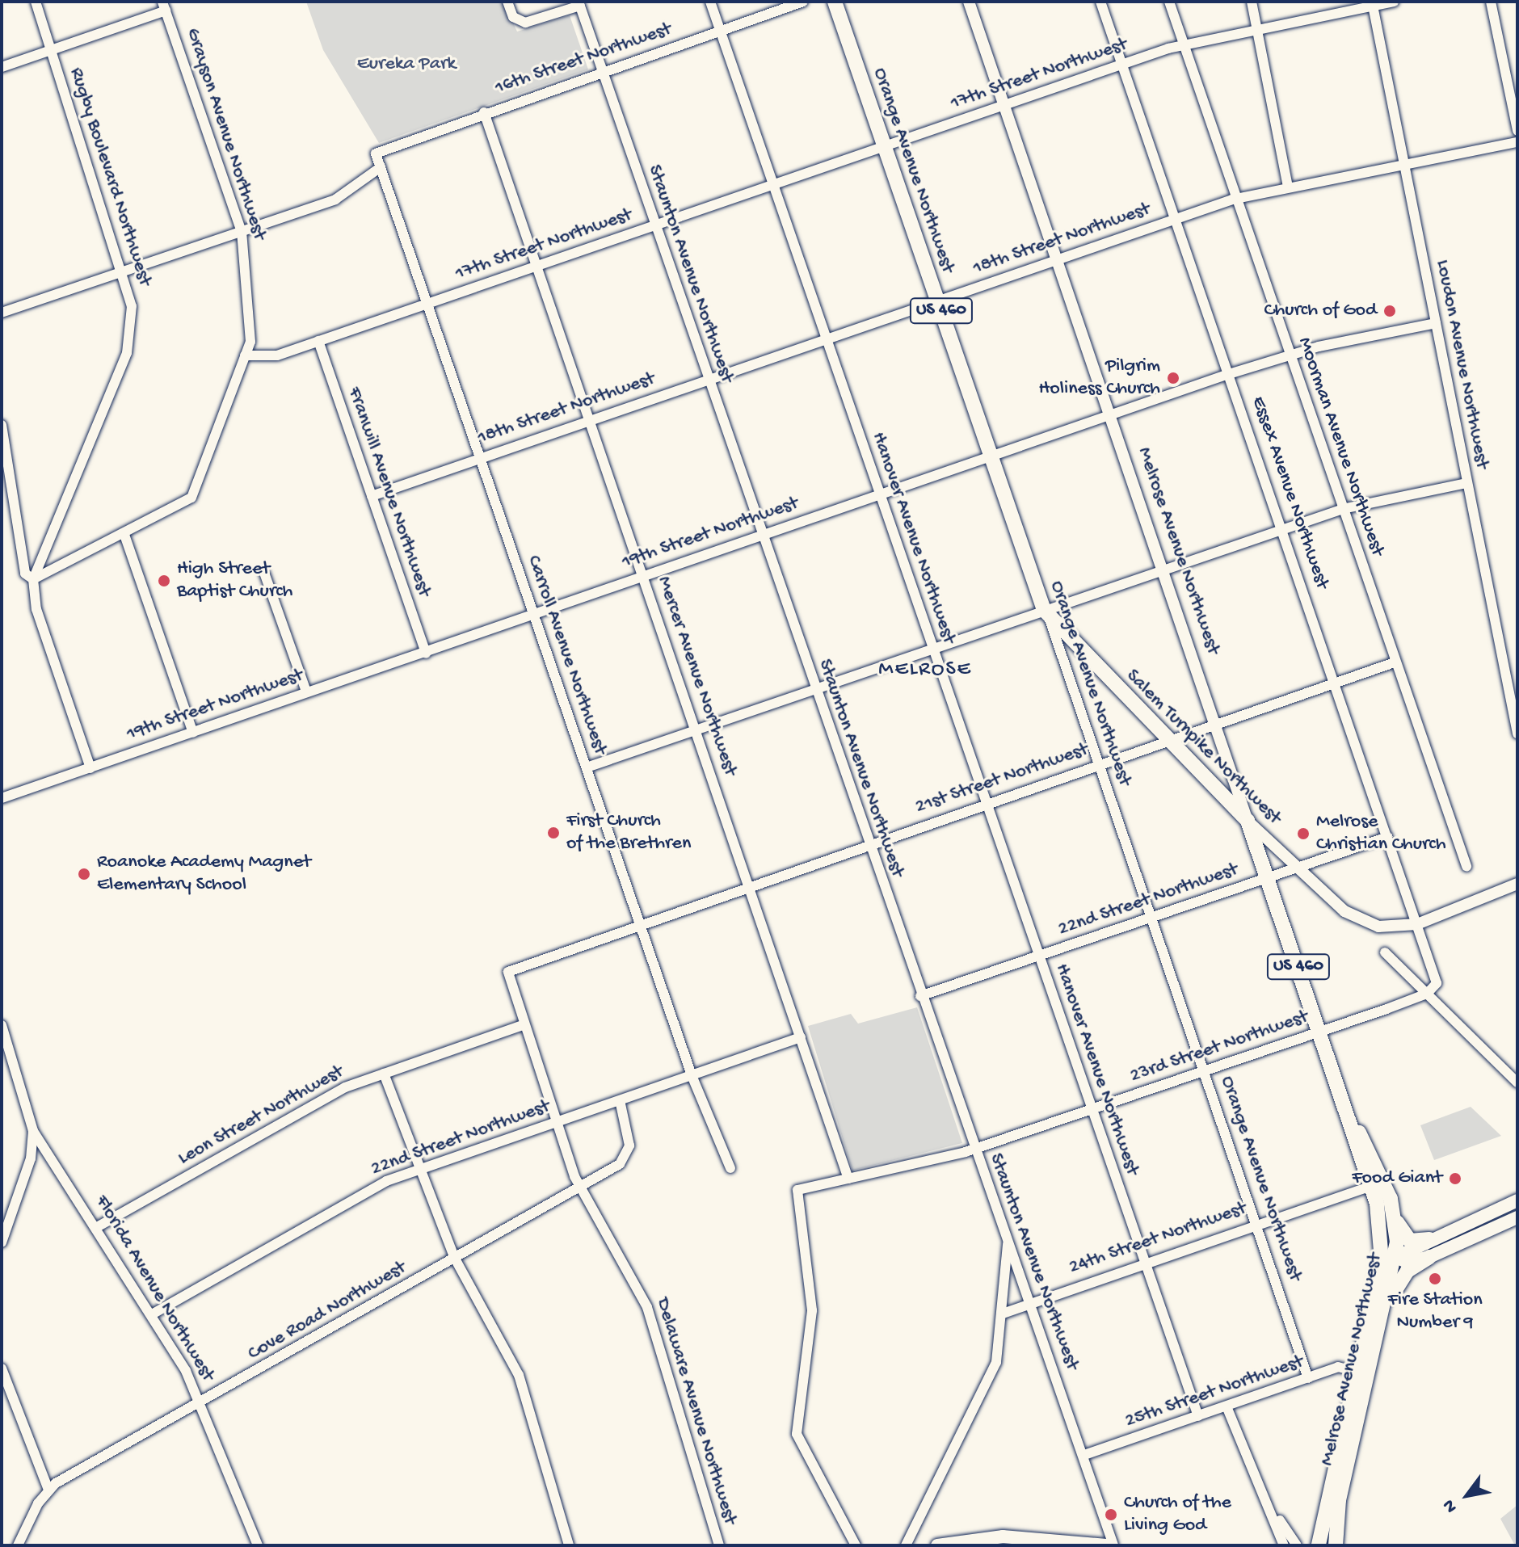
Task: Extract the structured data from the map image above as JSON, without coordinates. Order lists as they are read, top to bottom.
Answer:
{
  "streets": {
    "main road": [
      "Orange Avenue Northwest",
      "US 460",
      "Melrose Avenue Northwest",
      "Salem Turnpike Northwest"
    ],
    "street": [
      "16th Street Northwest",
      "17th Street Northwest",
      "Grayson Avenue Northwest",
      "Rugby Boulevard Northwest",
      "18th Street Northwest",
      "Staunton Avenue Northwest",
      "Loudon Avenue Northwest",
      "Moorman Avenue Northwest",
      "Franwill Avenue Northwest",
      "Essex Avenue Northwest",
      "19th Street Northwest",
      "Hanover Avenue Northwest",
      "Carroll Avenue Northwest",
      "Mercer Avenue Northwest",
      "21st Street Northwest",
      "22nd Street Northwest",
      "23rd Street Northwest",
      "Leon Street Northwest",
      "24th Street Northwest",
      "Florida Avenue Northwest",
      "Cove Road Northwest",
      "25th Street Northwest",
      "Delaware Avenue Northwest"
    ]
  },
  "crossings": [
    ["16th Street Northwest", "Staunton Avenue Northwest"],
    ["16th Street Northwest", "Hanover Avenue Northwest"],
    ["16th Street Northwest", "Carroll Avenue Northwest"],
    ["16th Street Northwest", "Mercer Avenue Northwest"],
    ["17th Street Northwest", "Grayson Avenue Northwest"],
    ["17th Street Northwest", "Orange Avenue Northwest"],
    ["17th Street Northwest", "Staunton Avenue Northwest"],
    ["17th Street Northwest", "Loudon Avenue Northwest"],
    ["17th Street Northwest", "Moorman Avenue Northwest"],
    ["17th Street Northwest", "Franwill Avenue Northwest"],
    ["17th Street Northwest", "Essex Avenue Northwest"],
    ["17th Street Northwest", "Hanover Avenue Northwest"],
    ["17th Street Northwest", "Melrose Avenue Northwest"],
    ["17th Street Northwest", "Carroll Avenue Northwest"],
    ["17th Street Northwest", "Mercer Avenue Northwest"],
    ["Orange Avenue Northwest", "18th Street Northwest"],
    ["Orange Avenue Northwest", "19th Street Northwest"],
    ["Orange Avenue Northwest", "Salem Turnpike Northwest"],
    ["Orange Avenue Northwest", "21st Street Northwest"],
    ["Orange Avenue Northwest", "22nd Street Northwest"],
    ["Orange Avenue Northwest", "23rd Street Northwest"],
    ["Orange Avenue Northwest", "24th Street Northwest"],
    ["Orange Avenue Northwest", "25th Street Northwest"],
    ["18th Street Northwest", "Staunton Avenue Northwest"],
    ["18th Street Northwest", "Loudon Avenue Northwest"],
    ["18th Street Northwest", "Moorman Avenue Northwest"],
    ["18th Street Northwest", "Franwill Avenue Northwest"],
    ["18th Street Northwest", "Essex Avenue Northwest"],
    ["18th Street Northwest", "Hanover Avenue Northwest"],
    ["18th Street Northwest", "Melrose Avenue Northwest"],
    ["18th Street Northwest", "Carroll Avenue Northwest"],
    ["18th Street Northwest", "Mercer Avenue Northwest"],
    ["Staunton Avenue Northwest", "19th Street Northwest"],
    ["Staunton Avenue Northwest", "21st Street Northwest"],
    ["Staunton Avenue Northwest", "22nd Street Northwest"],
    ["Staunton Avenue Northwest", "23rd Street Northwest"],
    ["Staunton Avenue Northwest", "24th Street Northwest"],
    ["Staunton Avenue Northwest", "25th Street Northwest"],
    ["Loudon Avenue Northwest", "19th Street Northwest"],
    ["Moorman Avenue Northwest", "19th Street Northwest"],
    ["Moorman Avenue Northwest", "21st Street Northwest"],
    ["Franwill Avenue Northwest", "19th Street Northwest"],
    ["Essex Avenue Northwest", "19th Street Northwest"],
    ["Essex Avenue Northwest", "Salem Turnpike Northwest"],
    ["Essex Avenue Northwest", "21st Street Northwest"],
    ["Essex Avenue Northwest", "22nd Street Northwest"],
    ["Essex Avenue Northwest", "23rd Street Northwest"],
    ["19th Street Northwest", "Hanover Avenue Northwest"],
    ["19th Street Northwest", "Melrose Avenue Northwest"],
    ["19th Street Northwest", "Carroll Avenue Northwest"],
    ["19th Street Northwest", "Mercer Avenue Northwest"],
    ["Hanover Avenue Northwest", "21st Street Northwest"],
    ["Hanover Avenue Northwest", "22nd Street Northwest"],
    ["Hanover Avenue Northwest", "23rd Street Northwest"],
    ["Hanover Avenue Northwest", "24th Street Northwest"],
    ["Hanover Avenue Northwest", "25th Street Northwest"],
    ["Melrose Avenue Northwest", "Salem Turnpike Northwest"],
    ["Melrose Avenue Northwest", "21st Street Northwest"],
    ["Melrose Avenue Northwest", "22nd Street Northwest"],
    ["Melrose Avenue Northwest", "23rd Street Northwest"],
    ["Melrose Avenue Northwest", "24th Street Northwest"],
    ["Melrose Avenue Northwest", "25th Street Northwest"],
    ["Carroll Avenue Northwest", "21st Street Northwest"],
    ["Carroll Avenue Northwest", "22nd Street Northwest"],
    ["Mercer Avenue Northwest", "21st Street Northwest"],
    ["Mercer Avenue Northwest", "22nd Street Northwest"],
    ["Mercer Avenue Northwest", "23rd Street Northwest"],
    ["Salem Turnpike Northwest", "21st Street Northwest"],
    ["Salem Turnpike Northwest", "22nd Street Northwest"],
    ["21st Street Northwest", "Delaware Avenue Northwest"],
    ["22nd Street Northwest", "Florida Avenue Northwest"],
    ["22nd Street Northwest", "Cove Road Northwest"],
    ["22nd Street Northwest", "Delaware Avenue Northwest"],
    ["Leon Street Northwest", "Florida Avenue Northwest"],
    ["Leon Street Northwest", "Delaware Avenue Northwest"],
    ["Florida Avenue Northwest", "Cove Road Northwest"],
    ["Cove Road Northwest", "Delaware Avenue Northwest"]
  ],
  "districts": ["MELROSE"],
  "parks": ["Eureka Park"],
  "places": [
    "Church of God",
    "Pilgrim Holiness Church",
    "High Street Baptist Church",
    "First Church of the Brethren",
    "Melrose Christian Church",
    "Roanoke Academy Magnet Elementary School",
    "Food Giant",
    "Fire Station Number 9",
    "Church of the Living God"
  ],
  "north": "bottom left"
}
